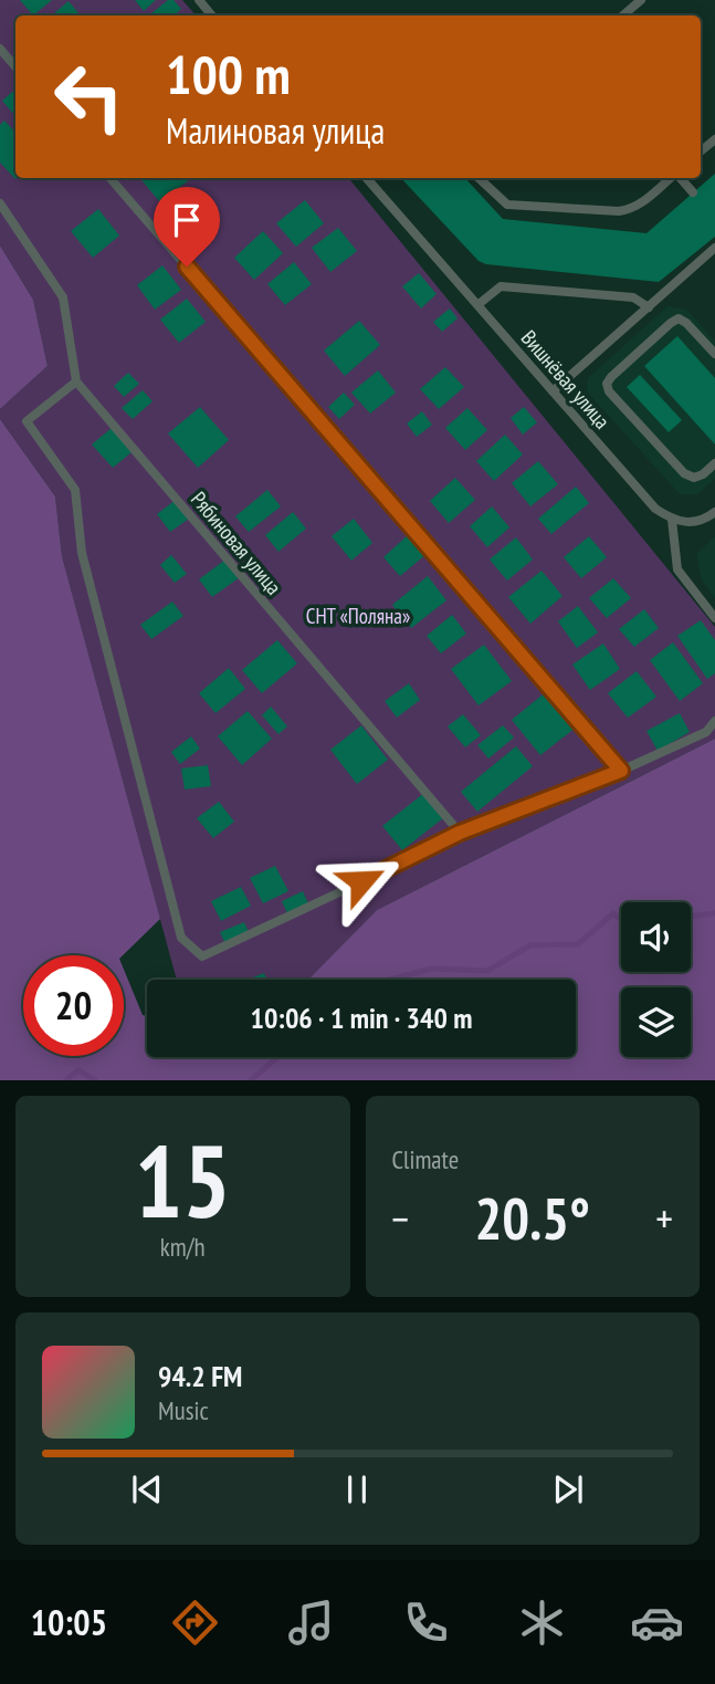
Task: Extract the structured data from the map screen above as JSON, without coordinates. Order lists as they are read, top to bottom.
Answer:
{
  "streets": {
    "lane": ["Вишнёвая улица", "Рябиновая улица"]
  },
  "parks": ["СНТ «Поляна»"],
  "page": {
    "turn": ["100 m", "Малиновая улица"],
    "limit": "20",
    "trip": "10:06 · 1 min · 340 m",
    "tile": [
      ["15", "km/h"],
      "Climate"
    ],
    "heat": ["−", "20.5°", "+"],
    "song": ["94.2 FM", "Music"],
    "tabs": "10:05"
  }
}
